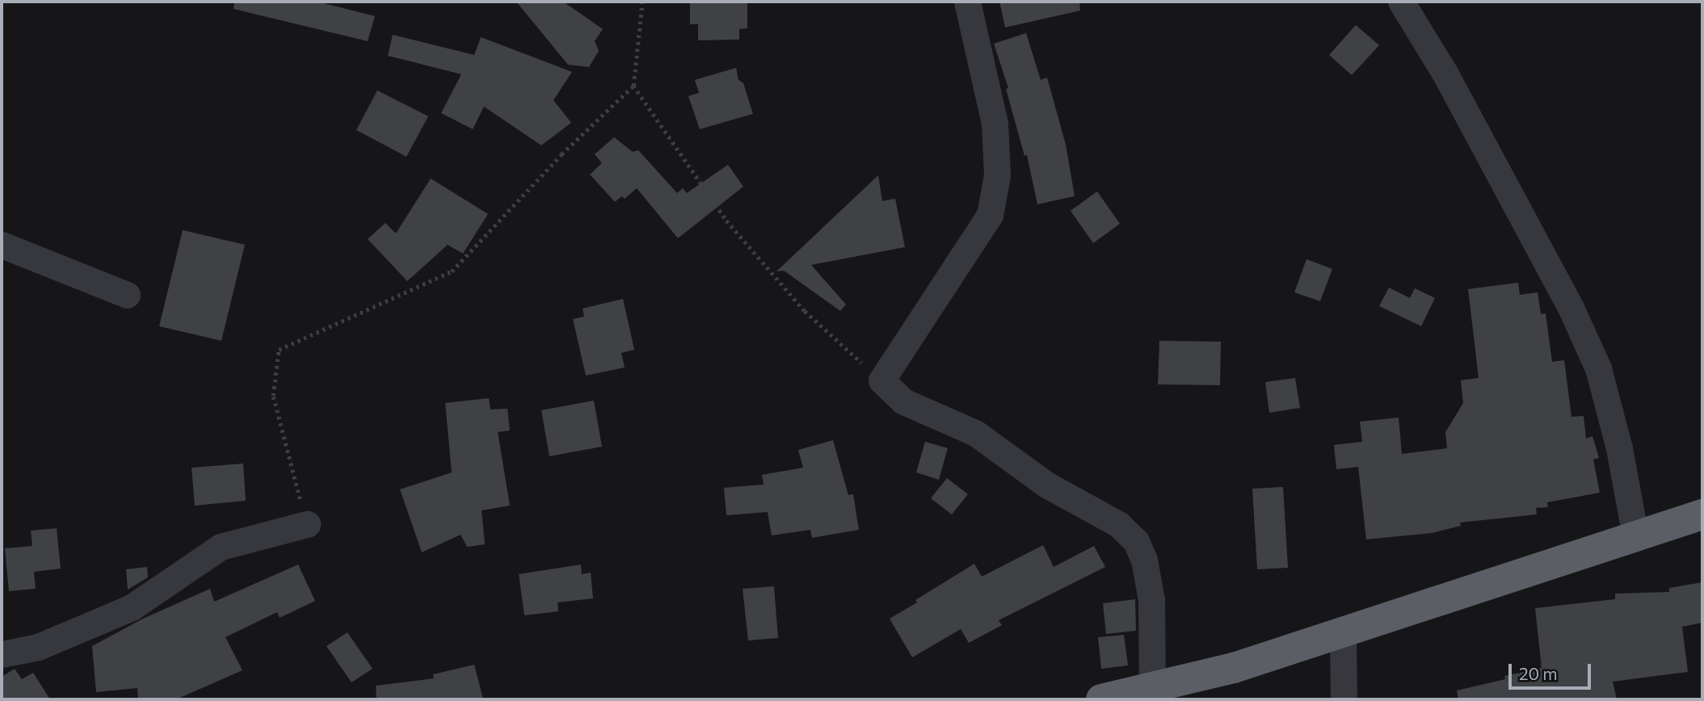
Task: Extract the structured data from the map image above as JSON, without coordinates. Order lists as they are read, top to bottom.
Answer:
{
  "scale_bar": "20 m"
}
